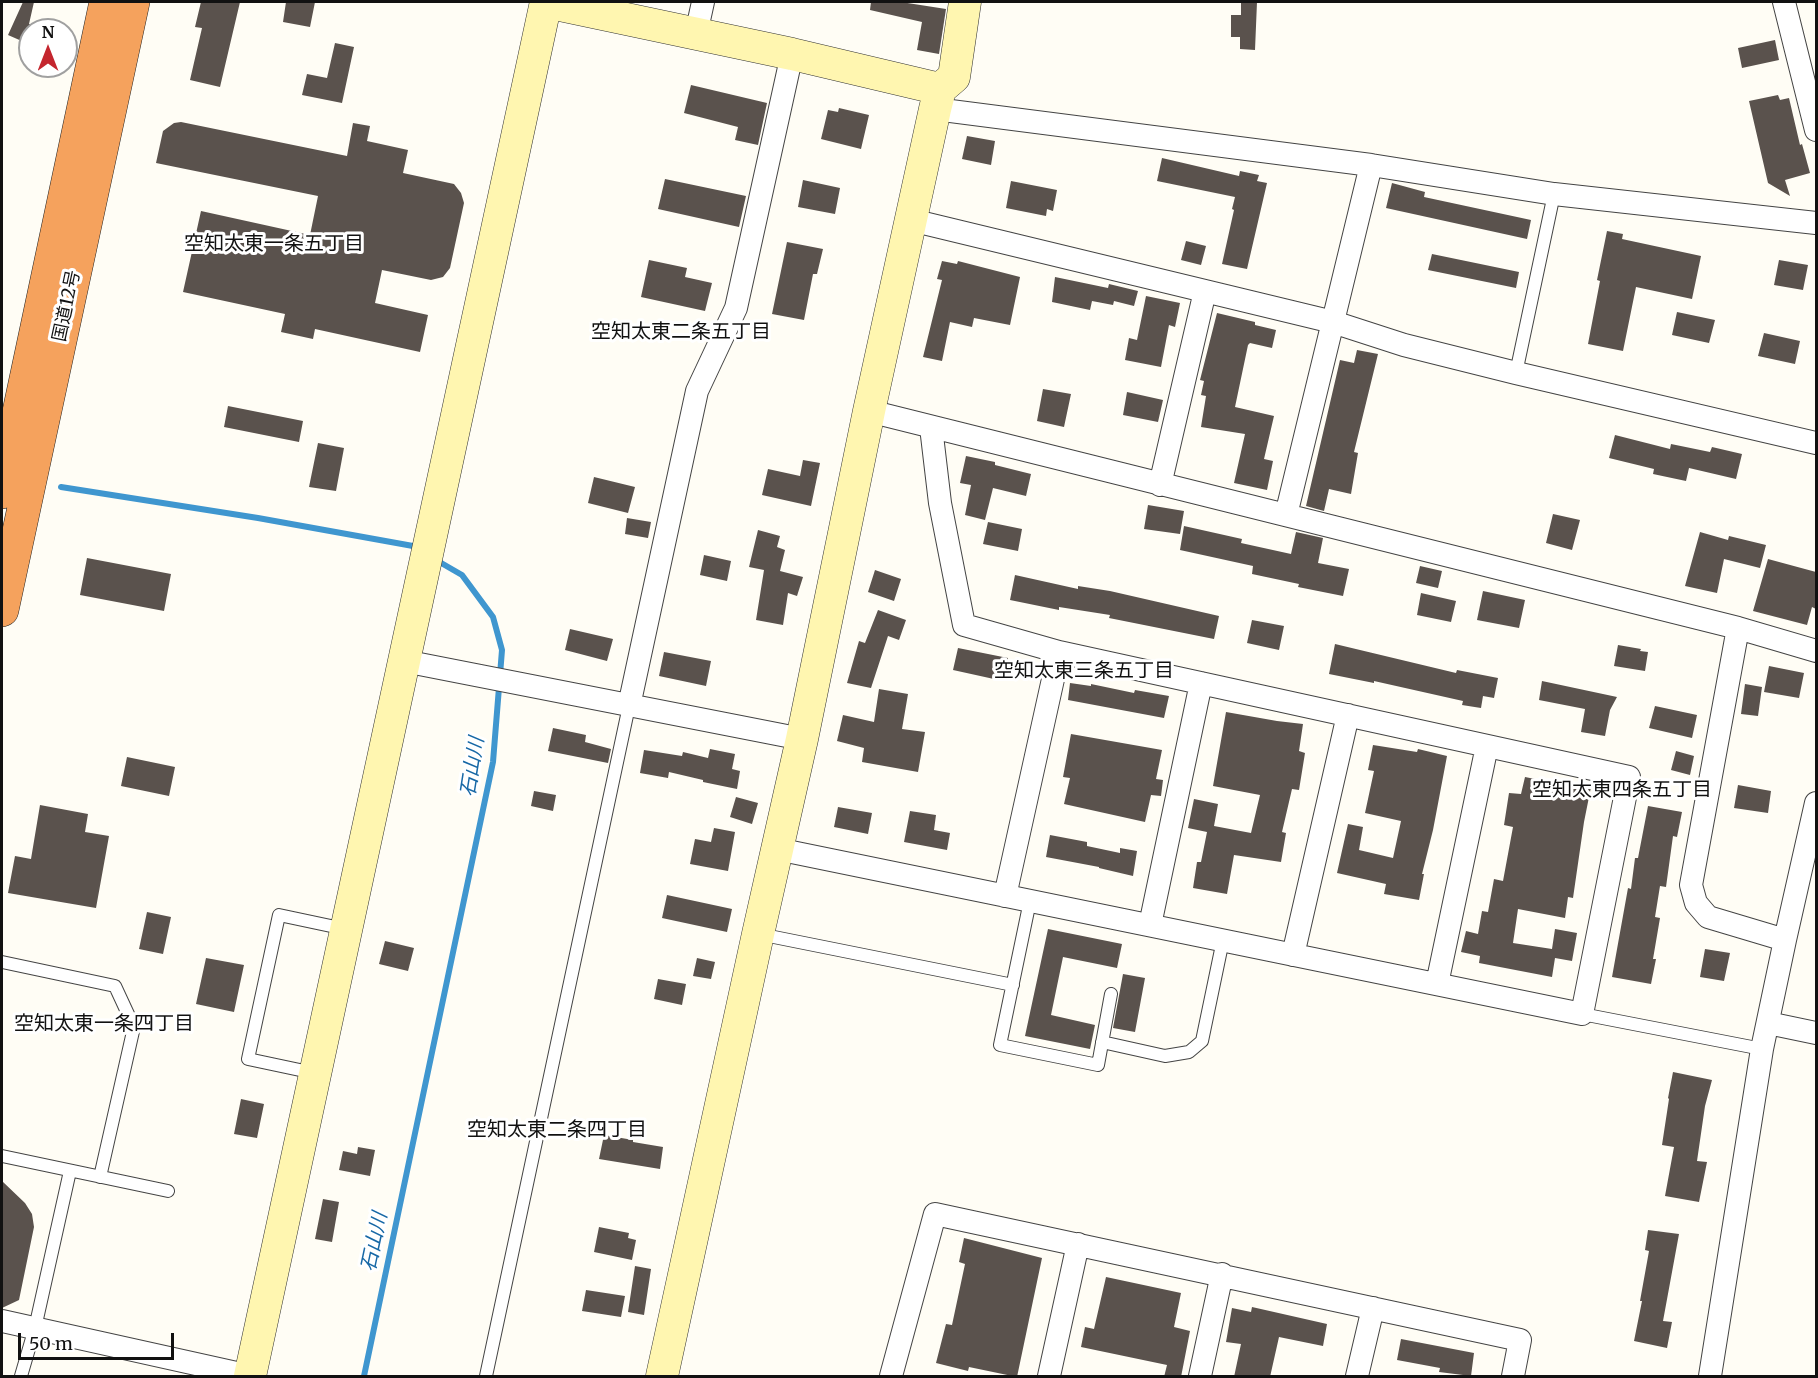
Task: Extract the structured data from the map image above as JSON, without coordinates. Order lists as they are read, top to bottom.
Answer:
{
  "streets": {
    "highway": ["国道12号"]
  },
  "districts": [
    "空知太東一条五丁目",
    "空知太東二条五丁目",
    "空知太東三条五丁目",
    "空知太東四条五丁目",
    "空知太東一条四丁目",
    "空知太東二条四丁目"
  ],
  "water": ["石山川"],
  "scale_bar": "50 m",
  "north": "top"
}
